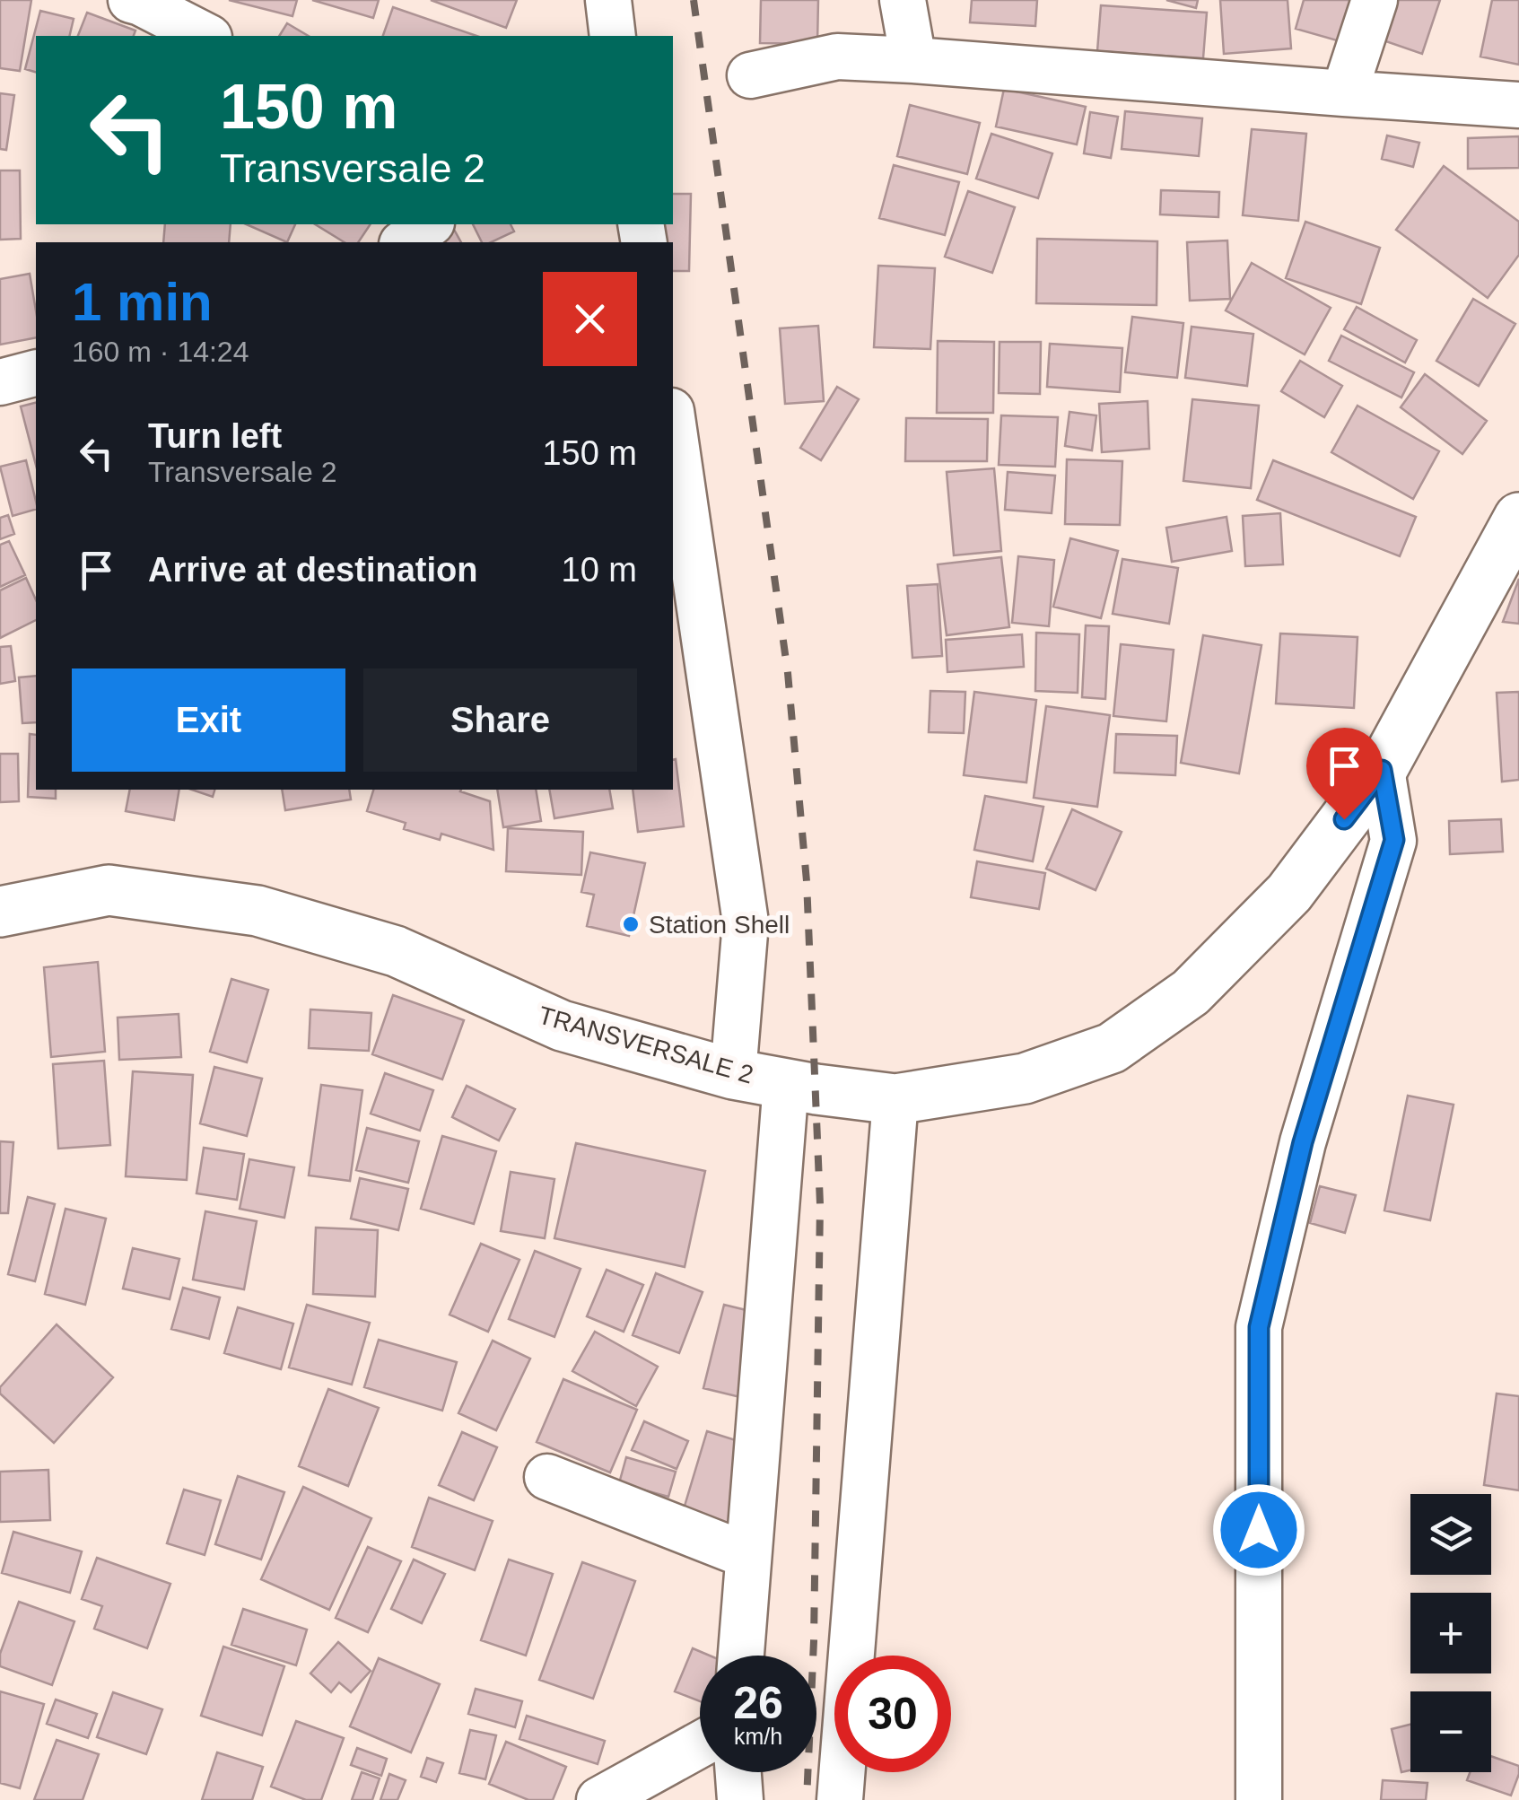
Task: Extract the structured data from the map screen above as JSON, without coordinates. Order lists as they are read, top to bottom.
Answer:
{
  "streets": {
    "main road": ["TRANSVERSALE 2"]
  },
  "places": ["Station Shell"],
  "page": {
    "turn": ["150 m", "Transversale 2"],
    "heading": ["1 min", "160 m · 14:24"],
    "list": [
      {
        "name": "Turn left",
        "note": "Transversale 2",
        "value": "150 m"
      },
      {
        "name": "Arrive at destination",
        "value": "10 m"
      }
    ],
    "buttons": ["Exit", "Share"],
    "map_buttons": ["+", "−"],
    "speed": "26 km/h",
    "limit": "30"
  }
}
